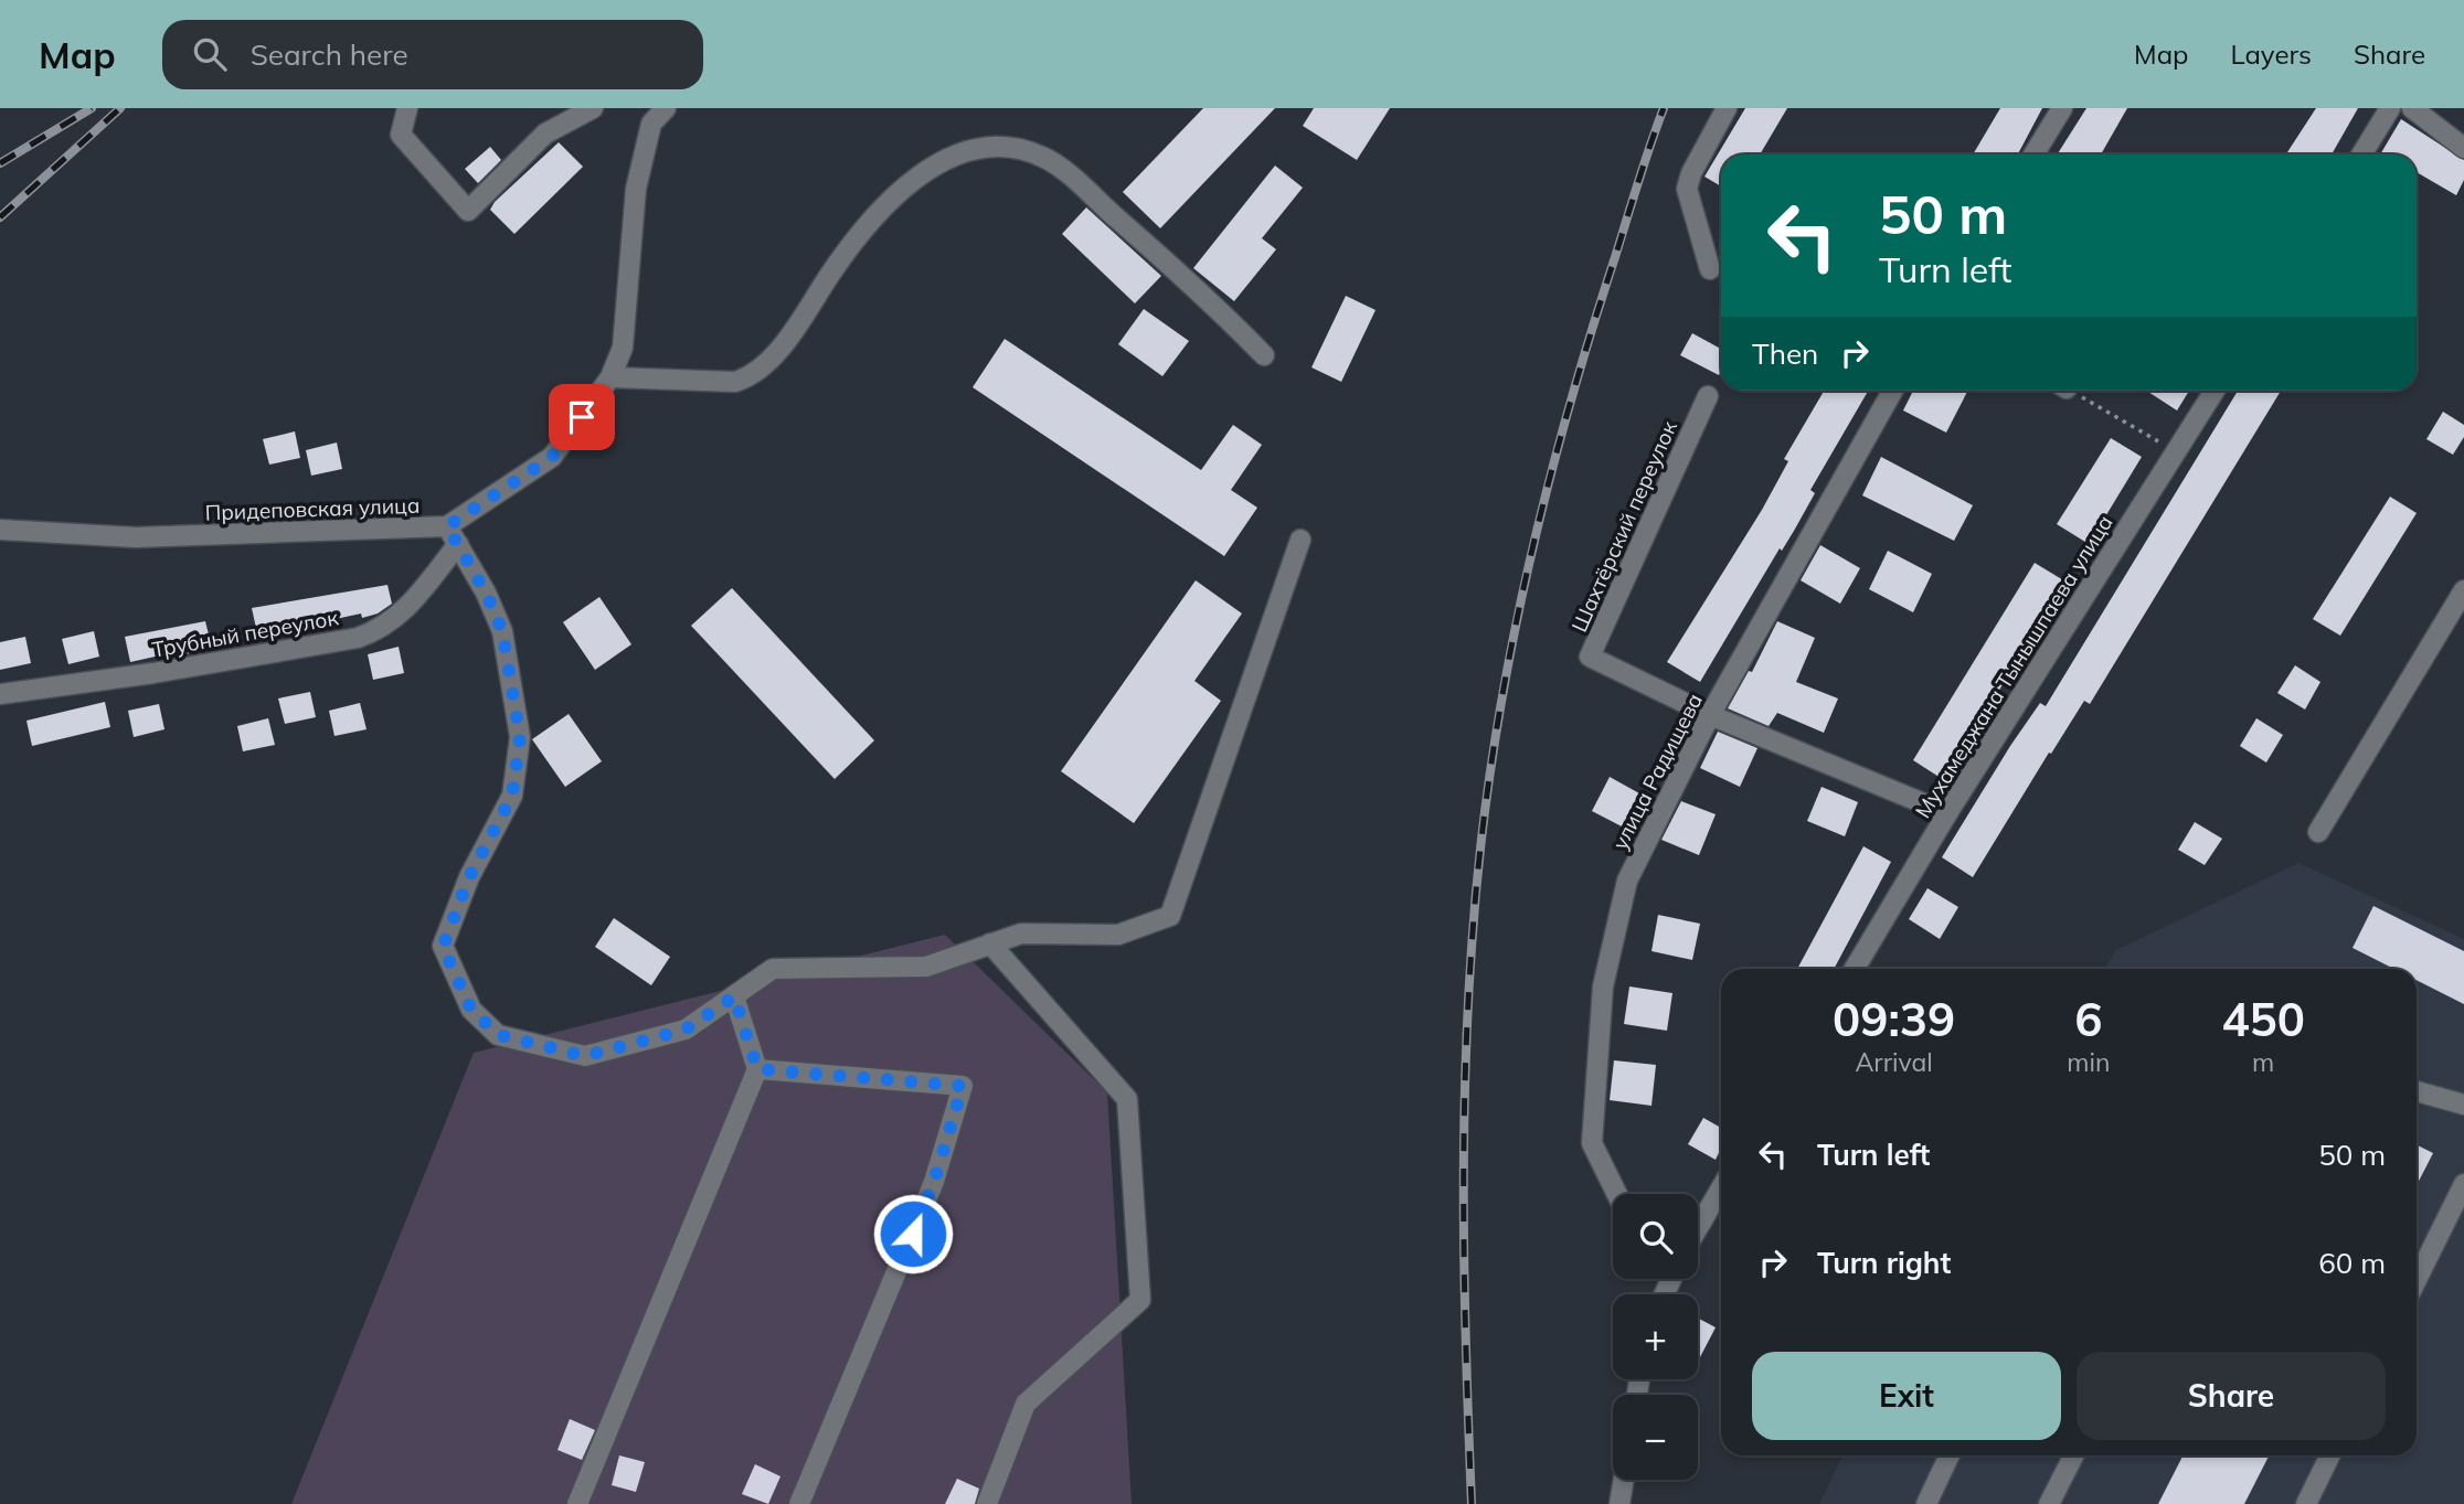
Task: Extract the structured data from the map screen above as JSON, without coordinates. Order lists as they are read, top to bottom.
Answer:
{
  "streets": {
    "street": [
      "Придеповская улица",
      "Шахтёрский переулок",
      "Трубный переулок",
      "Мухамеджана Тынышпаева улица",
      "улица Радищева"
    ]
  },
  "crossings": [
    ["Придеповская улица", "Трубный переулок"],
    ["Шахтёрский переулок", "Мухамеджана Тынышпаева улица"],
    ["Шахтёрский переулок", "улица Радищева"]
  ],
  "page": {
    "header": "Map",
    "search": "Search here",
    "nav": ["Map", "Layers", "Share"],
    "turn": ["50 m", "Turn left"],
    "then": "Then",
    "eta": [
      "09:39",
      "Arrival",
      "6",
      "min",
      "450",
      "m"
    ],
    "list": [
      {
        "name": "Turn left",
        "value": "50 m"
      },
      {
        "name": "Turn right",
        "value": "60 m"
      }
    ],
    "map_buttons": ["+", "−"],
    "buttons": ["Exit", "Share"]
  }
}
